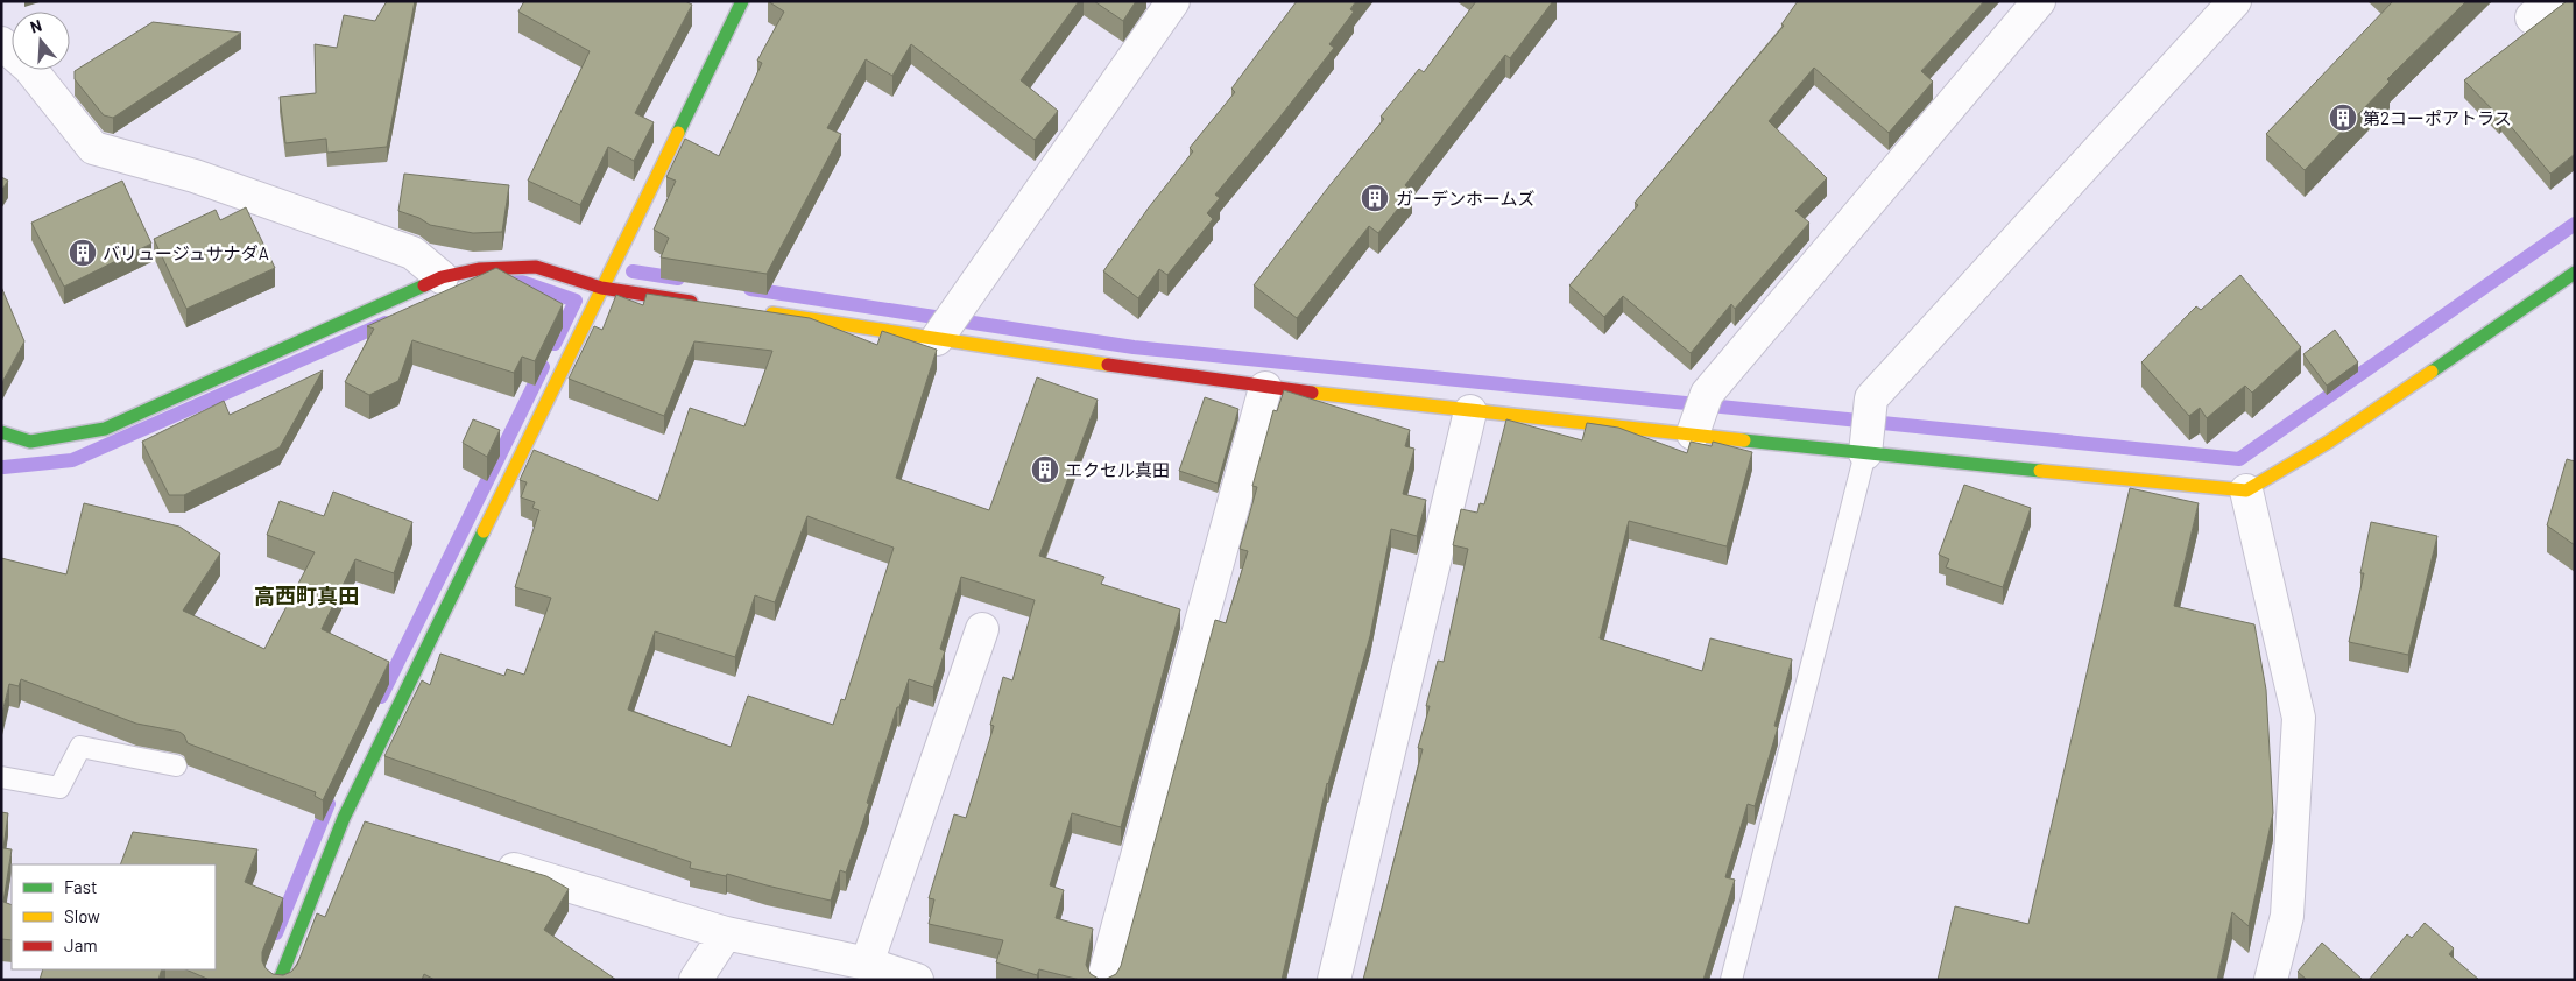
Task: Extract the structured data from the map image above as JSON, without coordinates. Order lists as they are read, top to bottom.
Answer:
{
  "districts": ["高西町真田"],
  "places": {
    "building": [
      "第2コーポアトラス",
      "ガーデンホームズ",
      "バリュージュサナダA",
      "エクセル真田"
    ]
  },
  "legend": ["Fast", "Slow", "Jam"],
  "north": "top"
}
